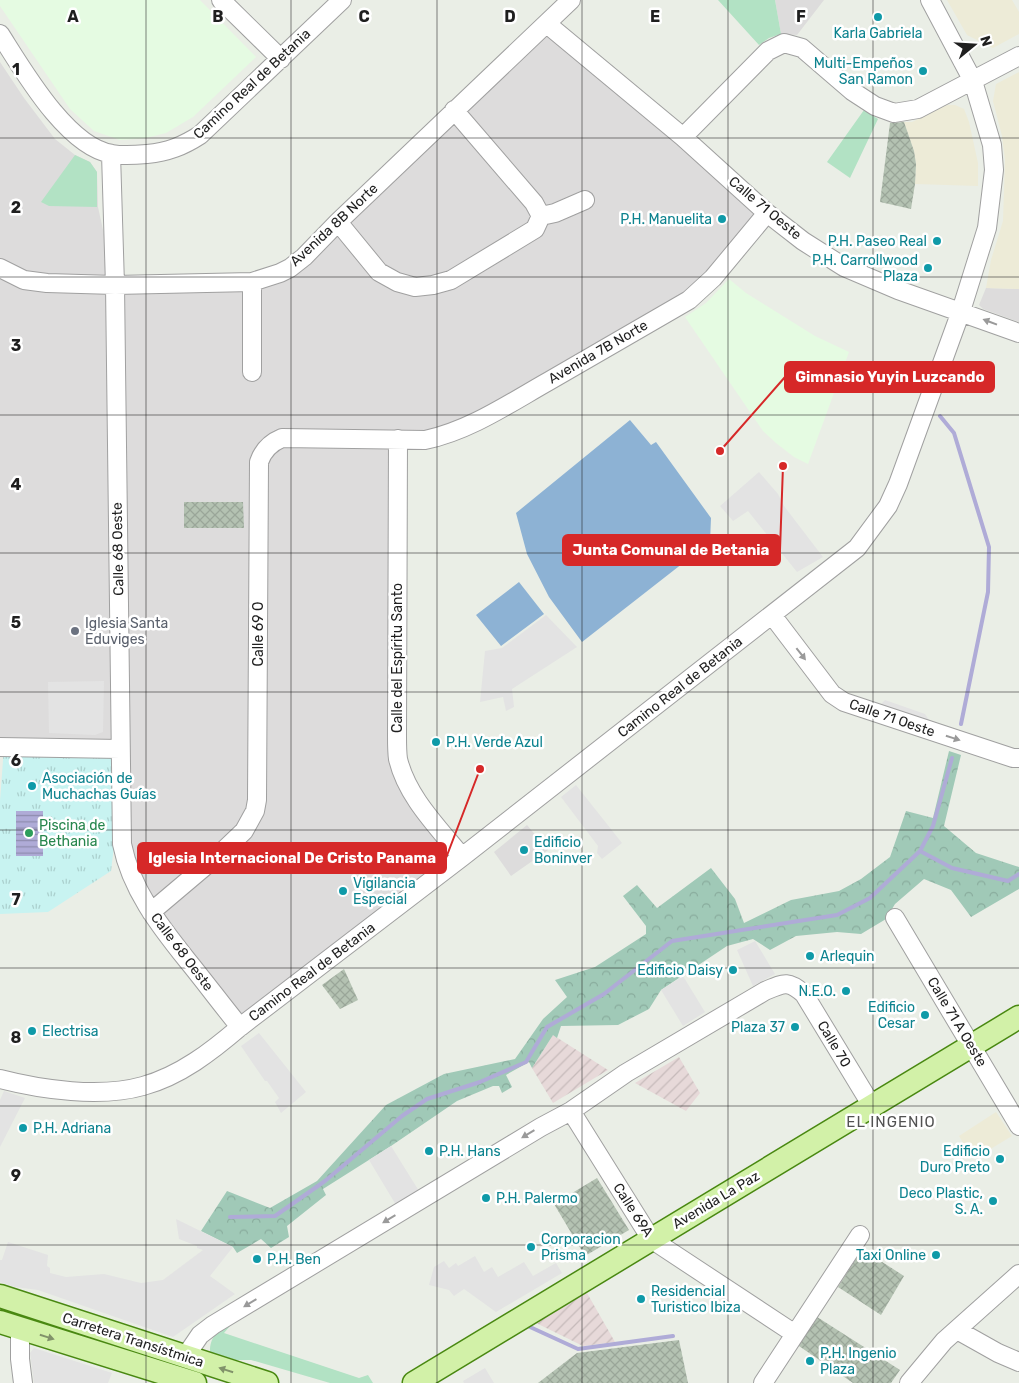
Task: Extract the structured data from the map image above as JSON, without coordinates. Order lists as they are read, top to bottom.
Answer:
{
  "streets": {
    "main road": ["Avenida La Paz", "Carretera Transístmica"],
    "street": [
      "Camino Real de Betania",
      "Calle 71 Oeste",
      "Avenida 8B Norte",
      "Avenida 7B Norte",
      "Calle 68 Oeste",
      "Calle 69 O",
      "Calle del Espíritu Santo",
      "Calle 71 A Oeste",
      "Calle 70",
      "Calle 69A"
    ]
  },
  "crossings": [
    ["Camino Real de Betania", "Calle 71 Oeste"],
    ["Camino Real de Betania", "Calle 68 Oeste"],
    ["Camino Real de Betania", "Calle del Espíritu Santo"],
    ["Calle 71 Oeste", "Avenida 8B Norte"],
    ["Calle 71 Oeste", "Avenida 7B Norte"],
    ["Avenida 8B Norte", "Calle 68 Oeste"],
    ["Avenida 7B Norte", "Calle 69 O"],
    ["Avenida 7B Norte", "Calle del Espíritu Santo"],
    ["Calle 68 Oeste", "Calle 69 O"],
    ["Calle 69 O", "Calle del Espíritu Santo"],
    ["Calle 71 A Oeste", "Avenida La Paz"],
    ["Calle 70", "Avenida La Paz"],
    ["Calle 70", "Calle 69A"],
    ["Avenida La Paz", "Calle 69A"]
  ],
  "districts": ["EL INGENIO"],
  "places": [
    "Karla Gabriela",
    "Multi-Empeños San Ramon",
    "P.H. Manuelita",
    "P.H. Paseo Real",
    "P.H. Carrollwood Plaza",
    "Gimnasio Yuyin Luzcando",
    "Junta Comunal de Betania",
    "Iglesia Santa Eduviges",
    "P.H. Verde Azul",
    "Iglesia Internacional De Cristo Panama",
    "Asociación de Muchachas Guías",
    "Piscina de Bethania",
    "Edificio Boninver",
    "Vigilancia Especial",
    "Arlequin",
    "Edificio Daisy",
    "N.E.O.",
    "Edificio Cesar",
    "Plaza 37",
    "Electrisa",
    "P.H. Adriana",
    "P.H. Hans",
    "Edificio Duro Preto",
    "P.H. Palermo",
    "Deco Plastic, S. A.",
    "Corporacion Prisma",
    "Taxi Online",
    "P.H. Ben",
    "Residencial Turistico Ibiza",
    "P.H. Ingenio Plaza"
  ],
  "north": "right",
  "grid": {
    "columns": [
      "A",
      "B",
      "C",
      "D",
      "E",
      "F"
    ],
    "rows": [
      "1",
      "2",
      "3",
      "4",
      "5",
      "6",
      "7",
      "8",
      "9"
    ]
  }
}
